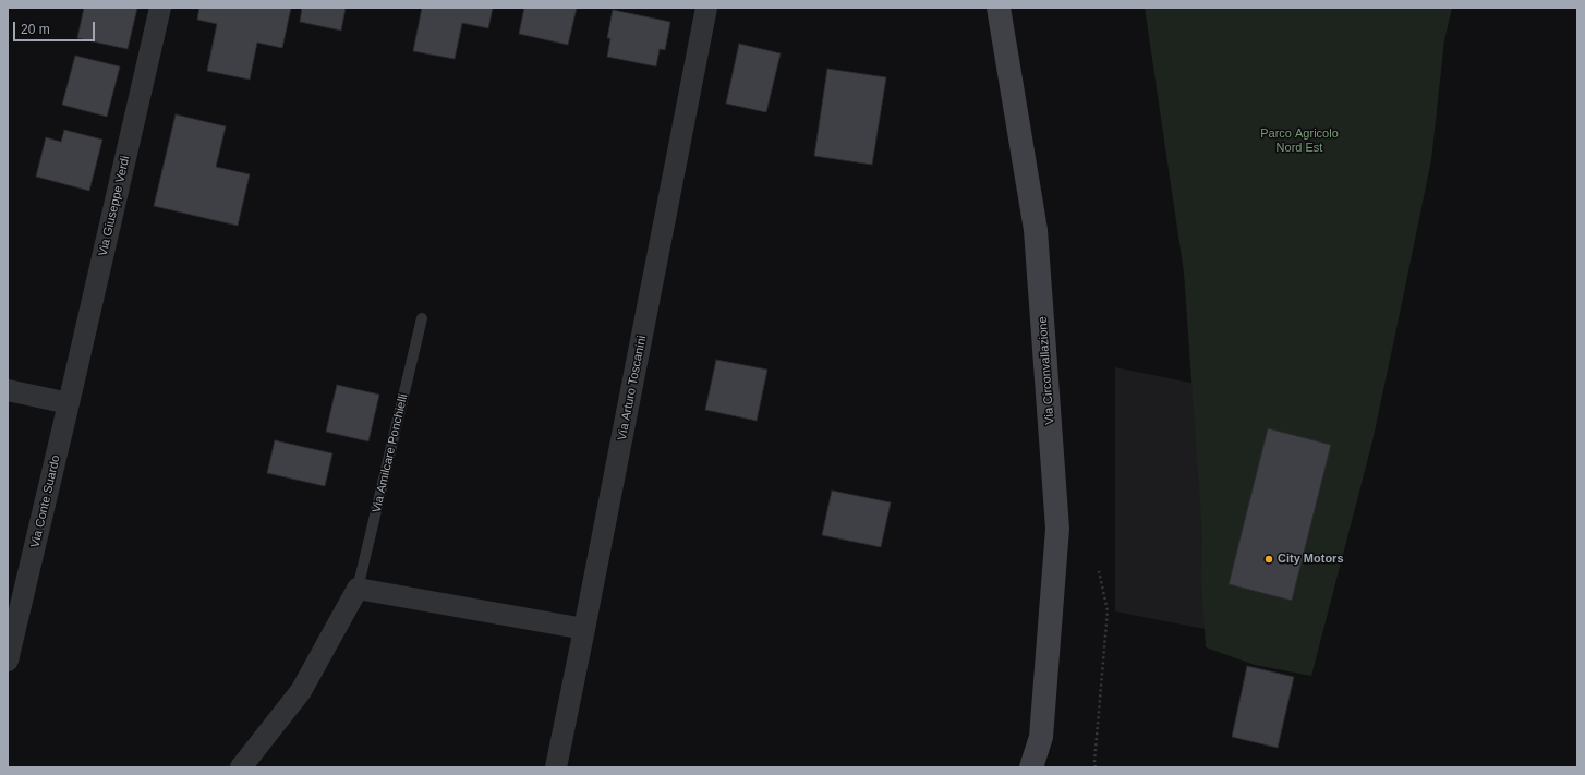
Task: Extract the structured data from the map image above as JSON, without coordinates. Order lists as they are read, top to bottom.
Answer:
{
  "streets": {
    "main road": ["Via Circonvallazione"],
    "street": [
      "Via Giuseppe Verdi",
      "Via Arturo Toscanini",
      "Via Amilcare Ponchielli",
      "Via Conte Suardo"
    ]
  },
  "crossings": [
    ["Via Giuseppe Verdi", "Via Conte Suardo"]
  ],
  "parks": ["Parco Agricolo Nord Est"],
  "places": ["City Motors"],
  "scale_bar": "20 m"
}
